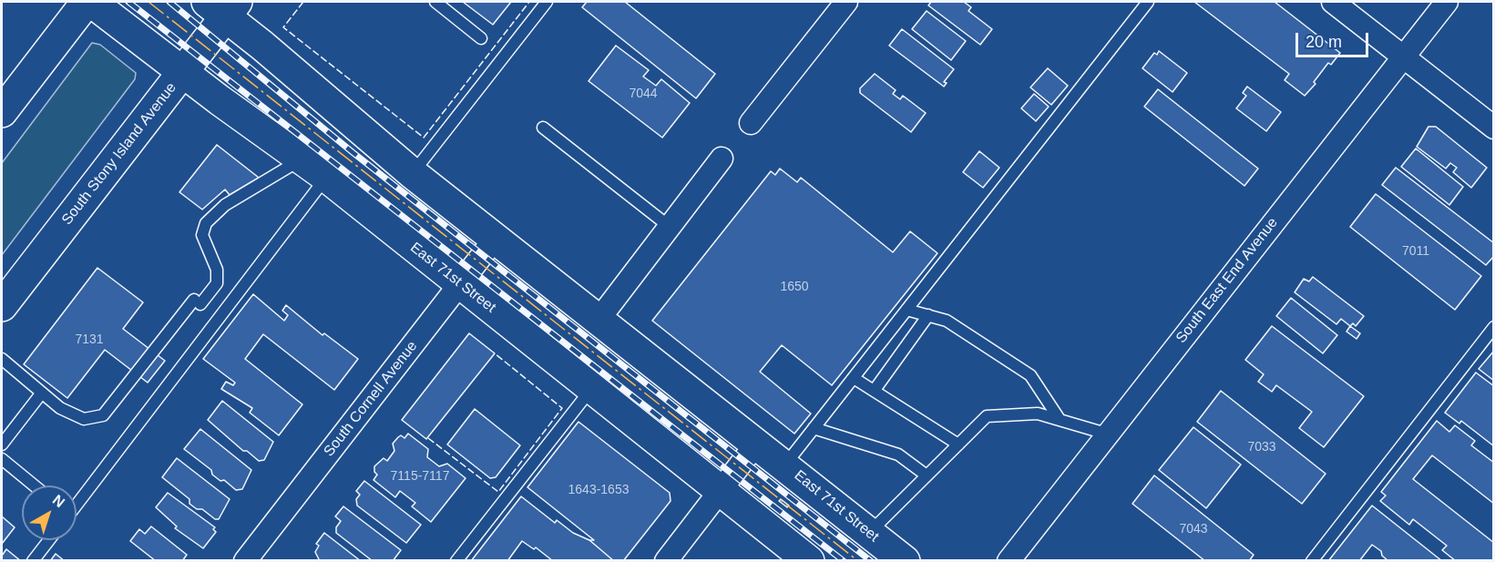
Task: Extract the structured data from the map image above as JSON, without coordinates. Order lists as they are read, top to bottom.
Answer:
{
  "streets": {
    "main road": ["South Stony Island Avenue", "East 71st Street"],
    "street": ["South East End Avenue", "South Cornell Avenue"]
  },
  "crossings": [
    ["South Stony Island Avenue", "East 71st Street"],
    ["East 71st Street", "South Cornell Avenue"]
  ],
  "house_numbers": [
    "7044",
    "7011",
    "1650",
    "7131",
    "7033",
    "7115-7117",
    "1643-1653",
    "7043"
  ],
  "scale_bar": "20 m",
  "north": "top right"
}
